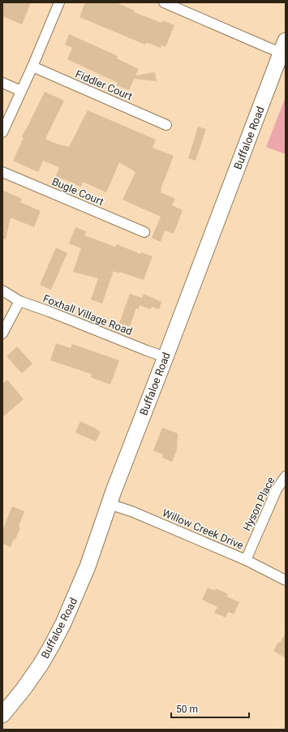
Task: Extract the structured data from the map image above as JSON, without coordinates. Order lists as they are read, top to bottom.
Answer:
{
  "streets": {
    "main road": ["Buffaloe Road"],
    "street": [
      "Fiddler Court",
      "Bugle Court",
      "Foxhall Village Road",
      "Hyson Place",
      "Willow Creek Drive"
    ]
  },
  "crossings": [
    ["Buffaloe Road", "Foxhall Village Road"],
    ["Buffaloe Road", "Willow Creek Drive"],
    ["Hyson Place", "Willow Creek Drive"]
  ],
  "scale_bar": "50 m"
}
